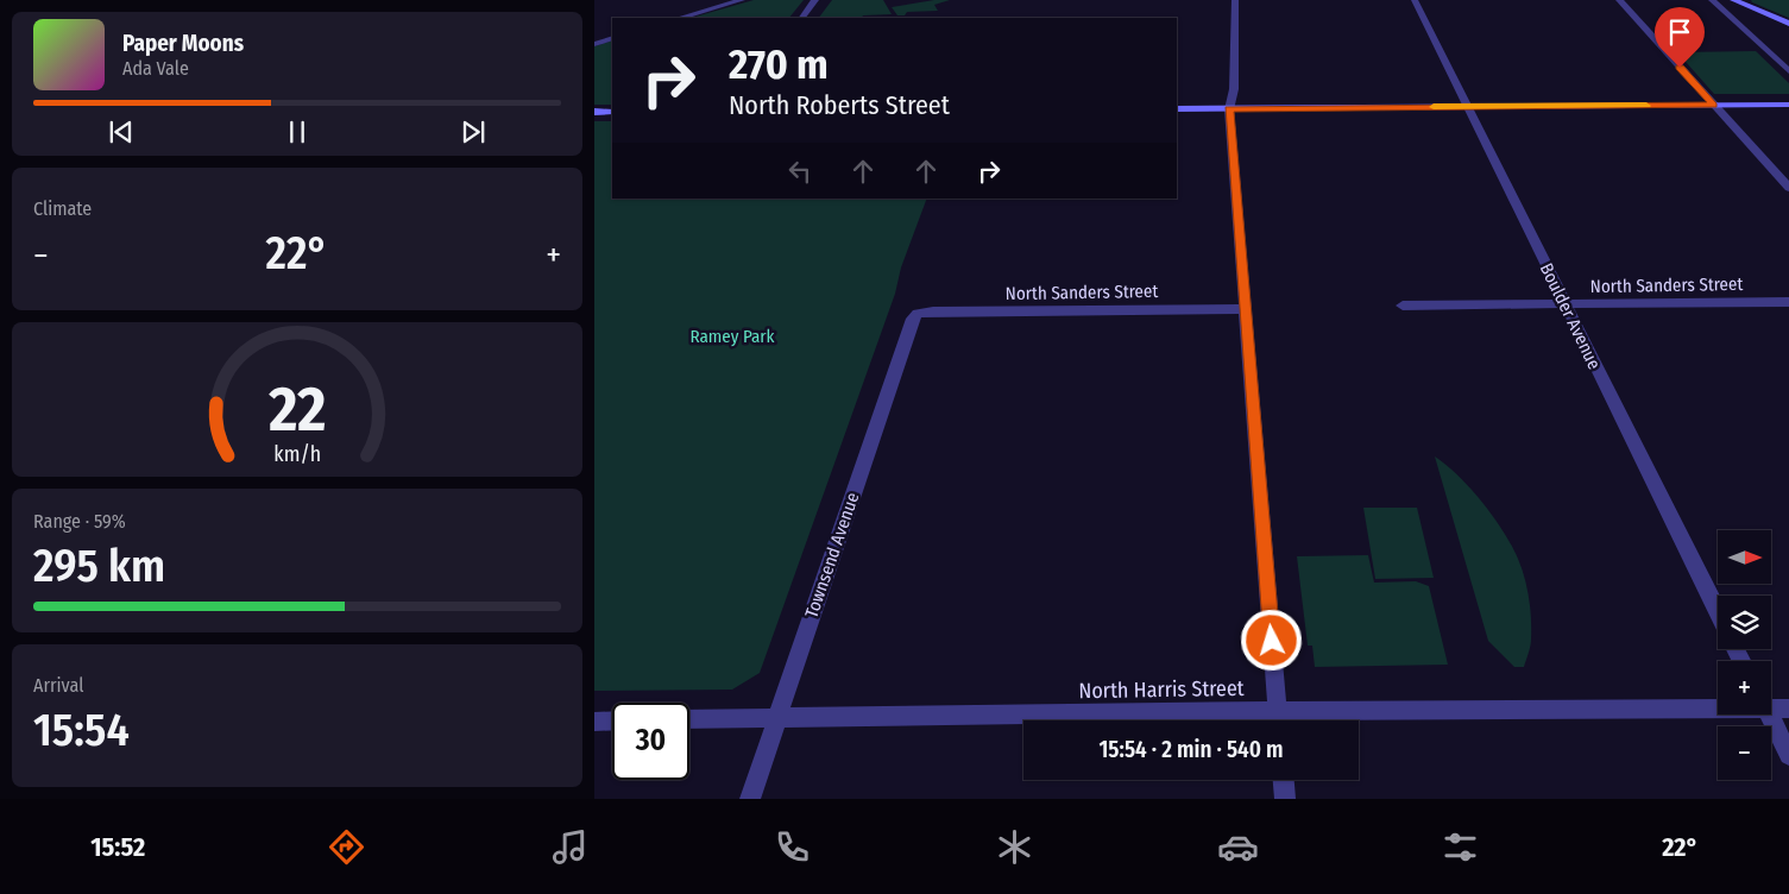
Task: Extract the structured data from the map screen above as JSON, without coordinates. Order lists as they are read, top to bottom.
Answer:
{
  "streets": {
    "street": [
      "North Sanders Street",
      "Boulder Avenue",
      "Townsend Avenue",
      "North Harris Street"
    ]
  },
  "crossings": [
    ["North Sanders Street", "Boulder Avenue"],
    ["North Sanders Street", "Townsend Avenue"],
    ["Townsend Avenue", "North Harris Street"]
  ],
  "parks": ["Ramey Park"],
  "north": "right",
  "page": {
    "turn": ["270 m", "North Roberts Street"],
    "song": ["Paper Moons", "Ada Vale"],
    "tile": [
      "Climate",
      ["Range · 59%", "295 km"],
      ["Arrival", "15:54"]
    ],
    "heat": ["−", "22°", "+"],
    "map_buttons": ["+", "−"],
    "limit": "30",
    "trip": "15:54 · 2 min · 540 m",
    "tabs": ["15:52", "22°"],
    "gauge": ["22", "km/h"]
  }
}
